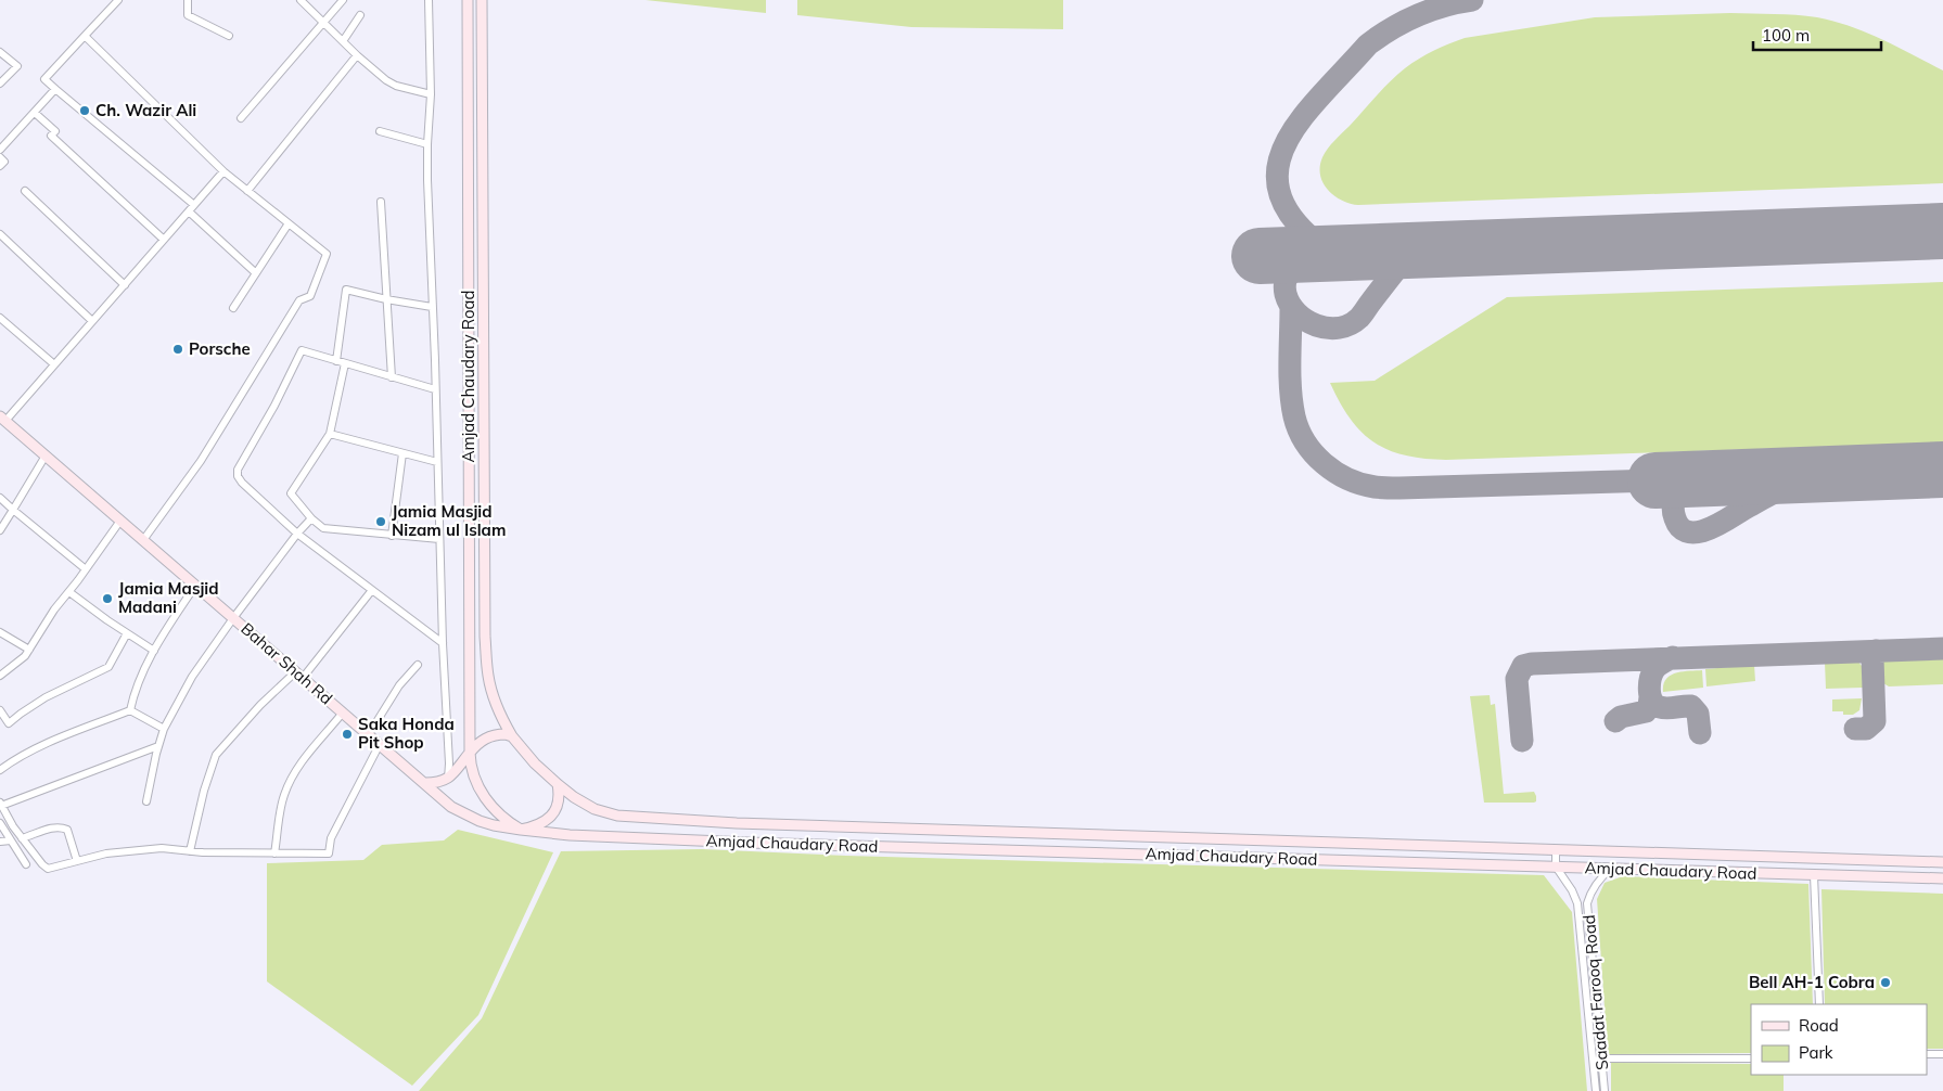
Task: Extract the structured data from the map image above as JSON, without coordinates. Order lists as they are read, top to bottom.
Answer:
{
  "streets": {
    "main road": ["Amjad Chaudary Road", "Bahar Shah Rd"],
    "street": ["Saadat Farooq Road"]
  },
  "crossings": [
    ["Amjad Chaudary Road", "Bahar Shah Rd"],
    ["Amjad Chaudary Road", "Saadat Farooq Road"]
  ],
  "places": [
    "Ch. Wazir Ali",
    "Porsche",
    "Jamia Masjid Nizam ul Islam",
    "Jamia Masjid Madani",
    "Saka Honda Pit Shop",
    "Bell AH-1 Cobra"
  ],
  "legend": ["Road", "Park"],
  "scale_bar": "100 m"
}
